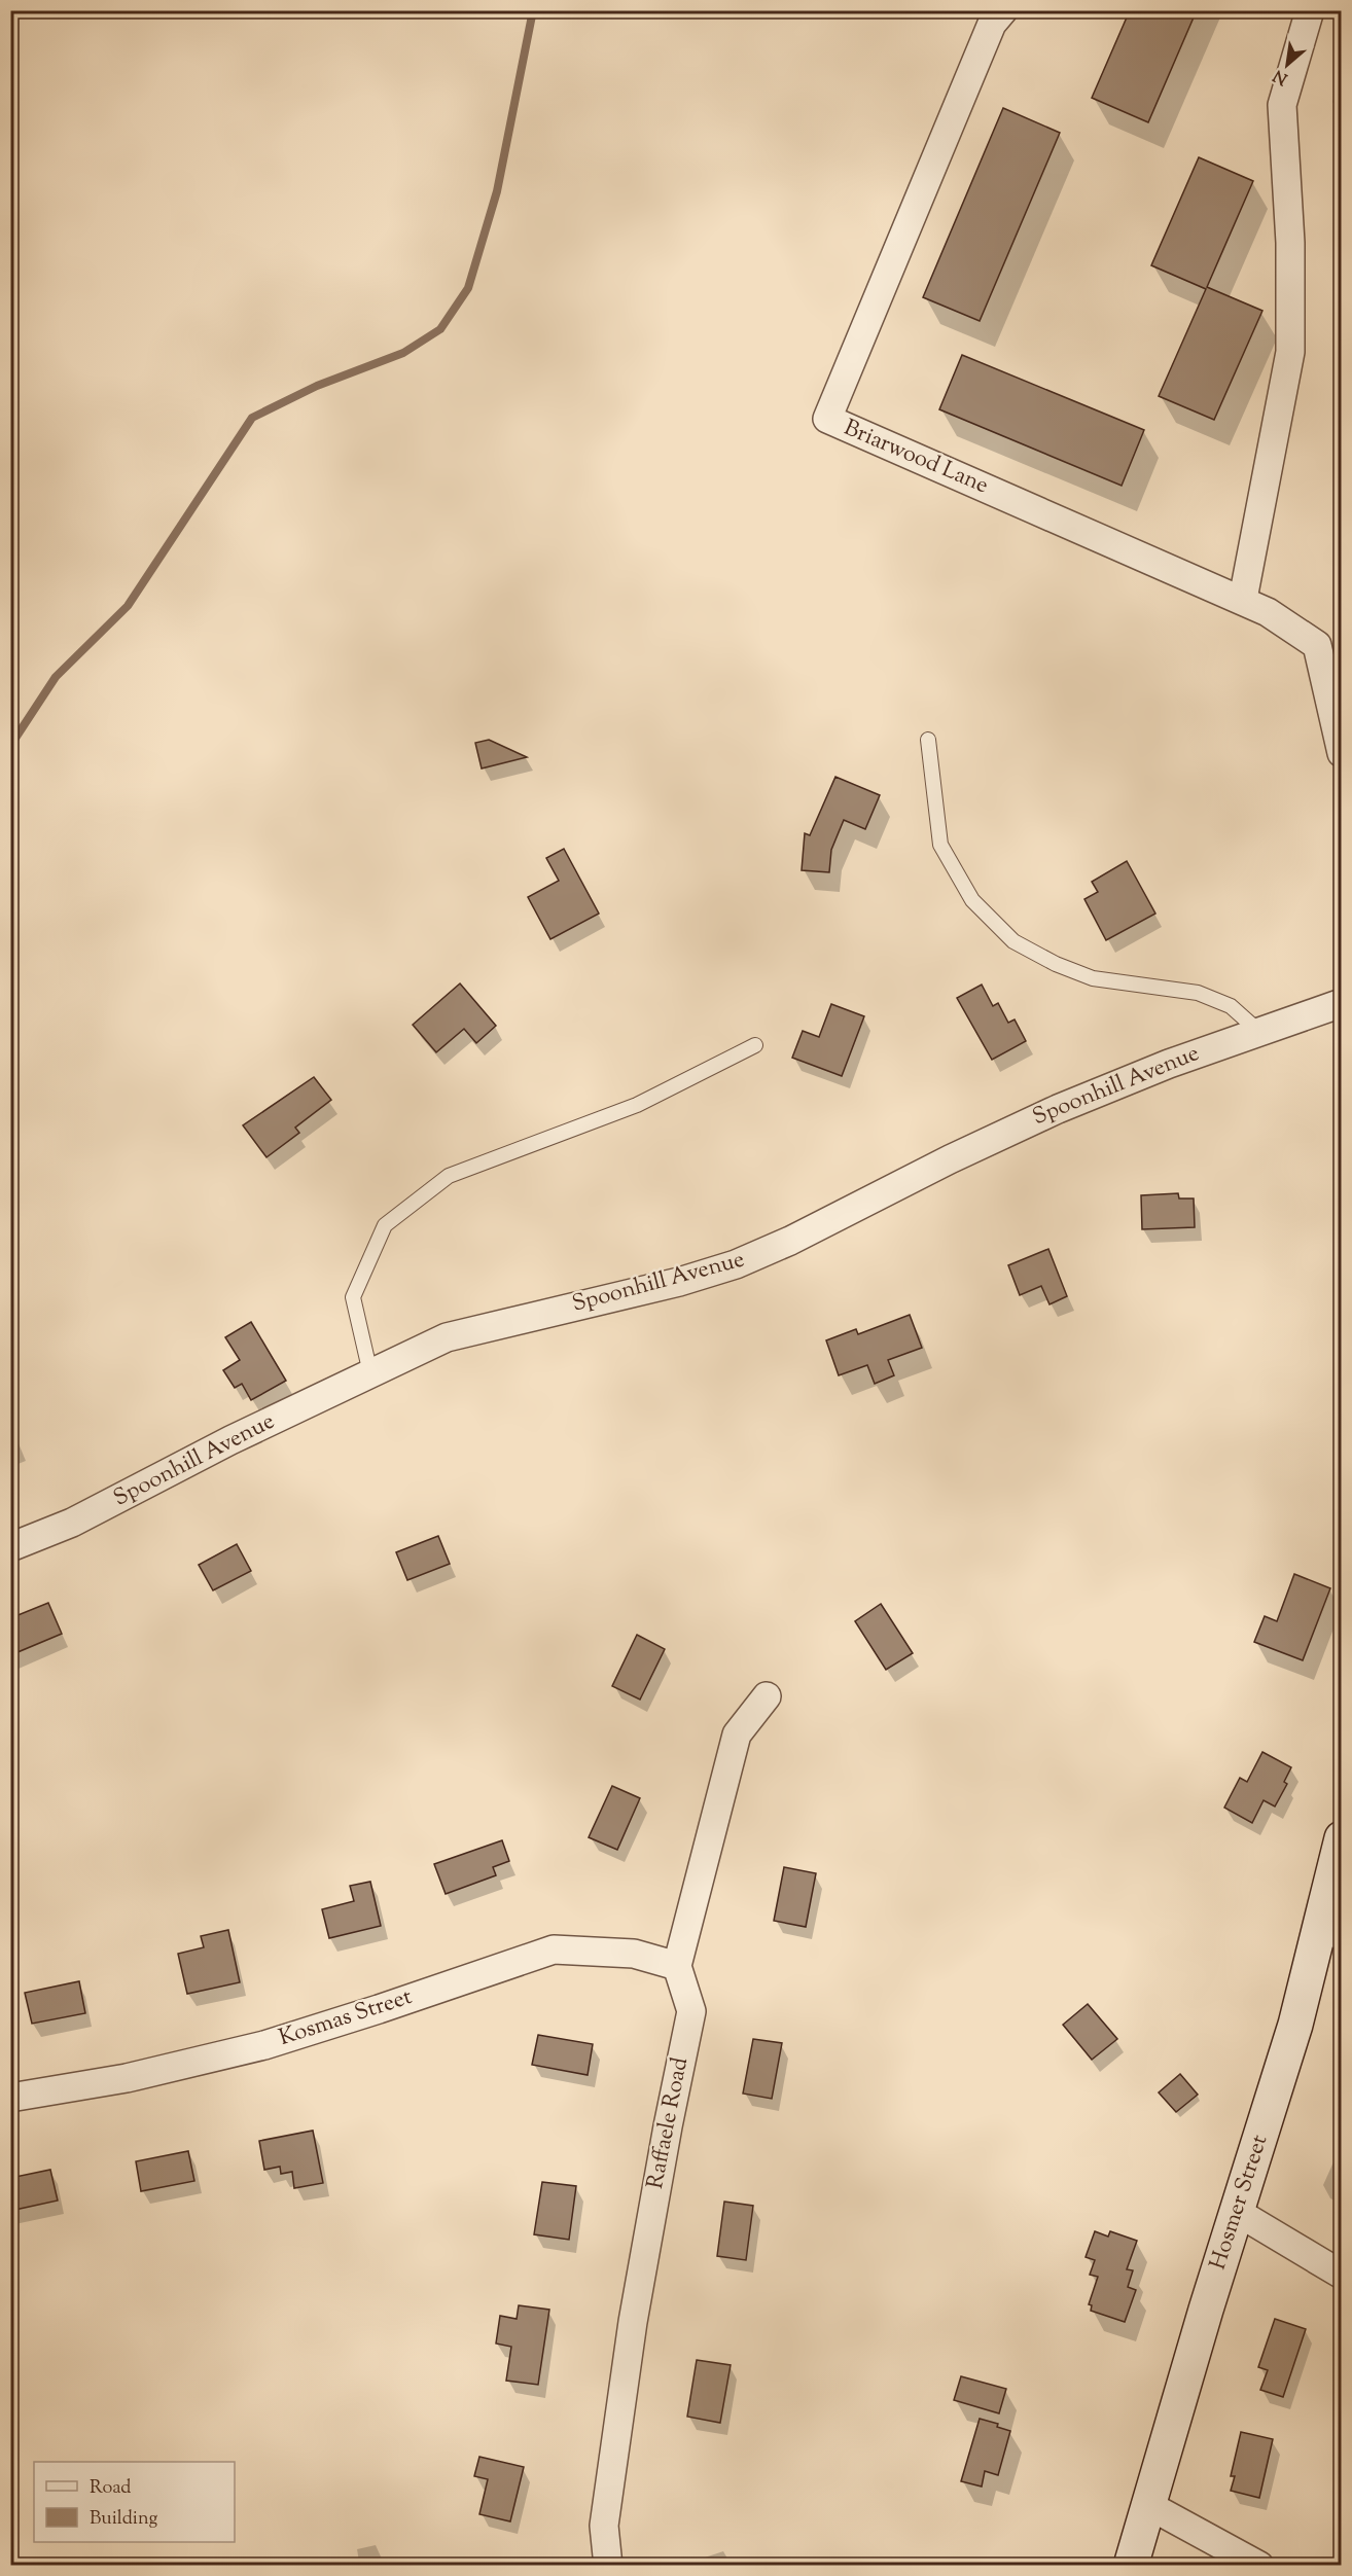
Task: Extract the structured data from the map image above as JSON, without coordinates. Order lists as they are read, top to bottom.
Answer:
{
  "streets": {
    "street": [
      "Briarwood Lane",
      "Spoonhill Avenue",
      "Kosmas Street",
      "Raffaele Road",
      "Hosmer Street"
    ]
  },
  "crossings": [
    ["Kosmas Street", "Raffaele Road"]
  ],
  "legend": ["Road", "Building"],
  "north": "bottom left"
}
